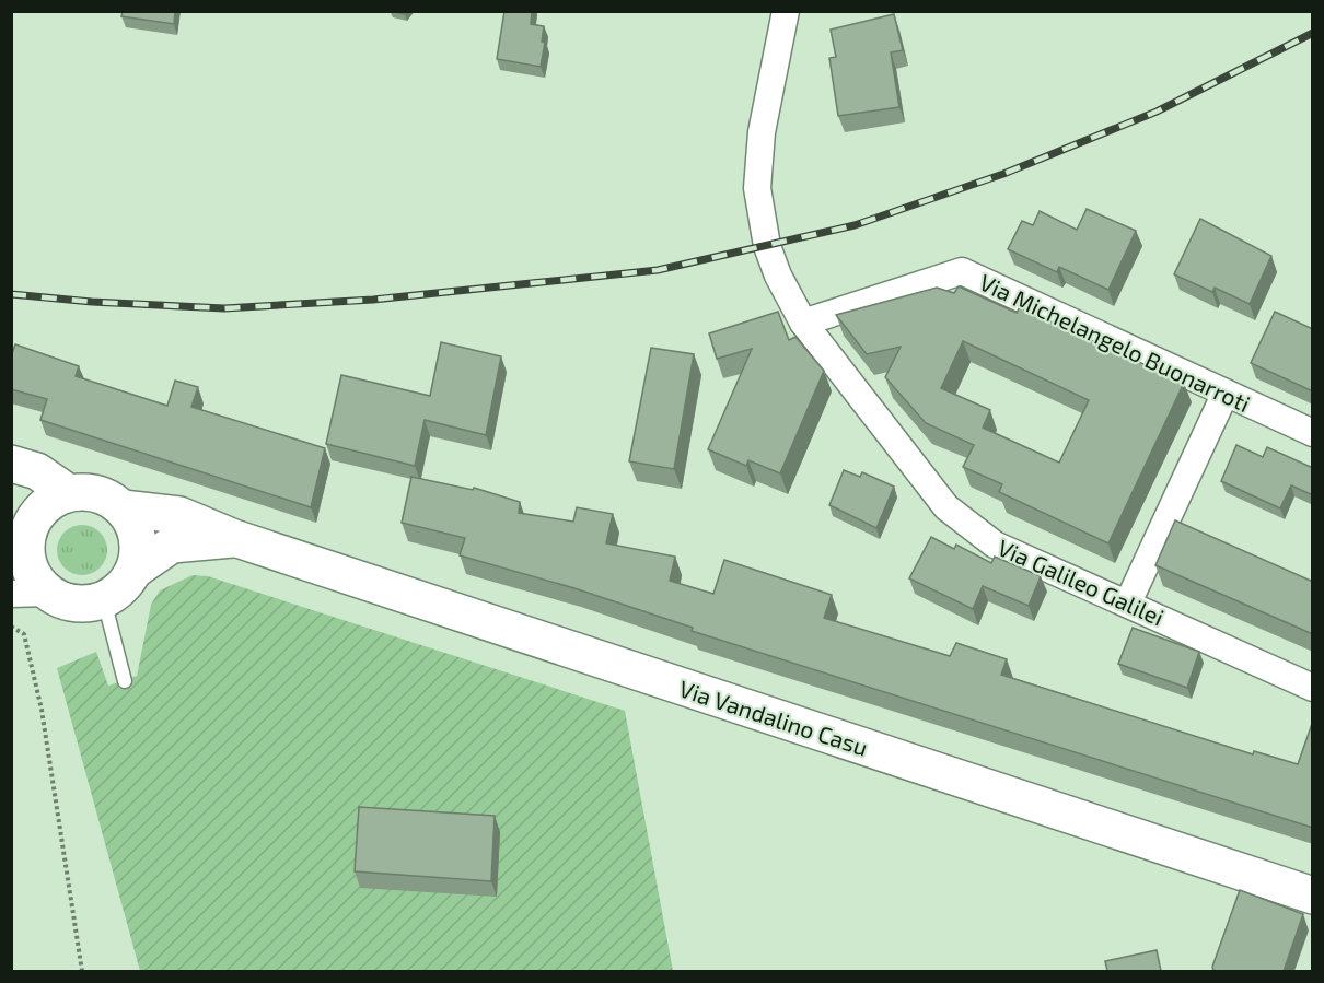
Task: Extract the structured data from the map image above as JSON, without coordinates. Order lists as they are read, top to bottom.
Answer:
{
  "streets": {
    "main road": ["Via Vandalino Casu"],
    "street": ["Via Michelangelo Buonarroti", "Via Galileo Galilei"]
  },
  "crossings": [
    ["Via Michelangelo Buonarroti", "Via Galileo Galilei"]
  ]
}
